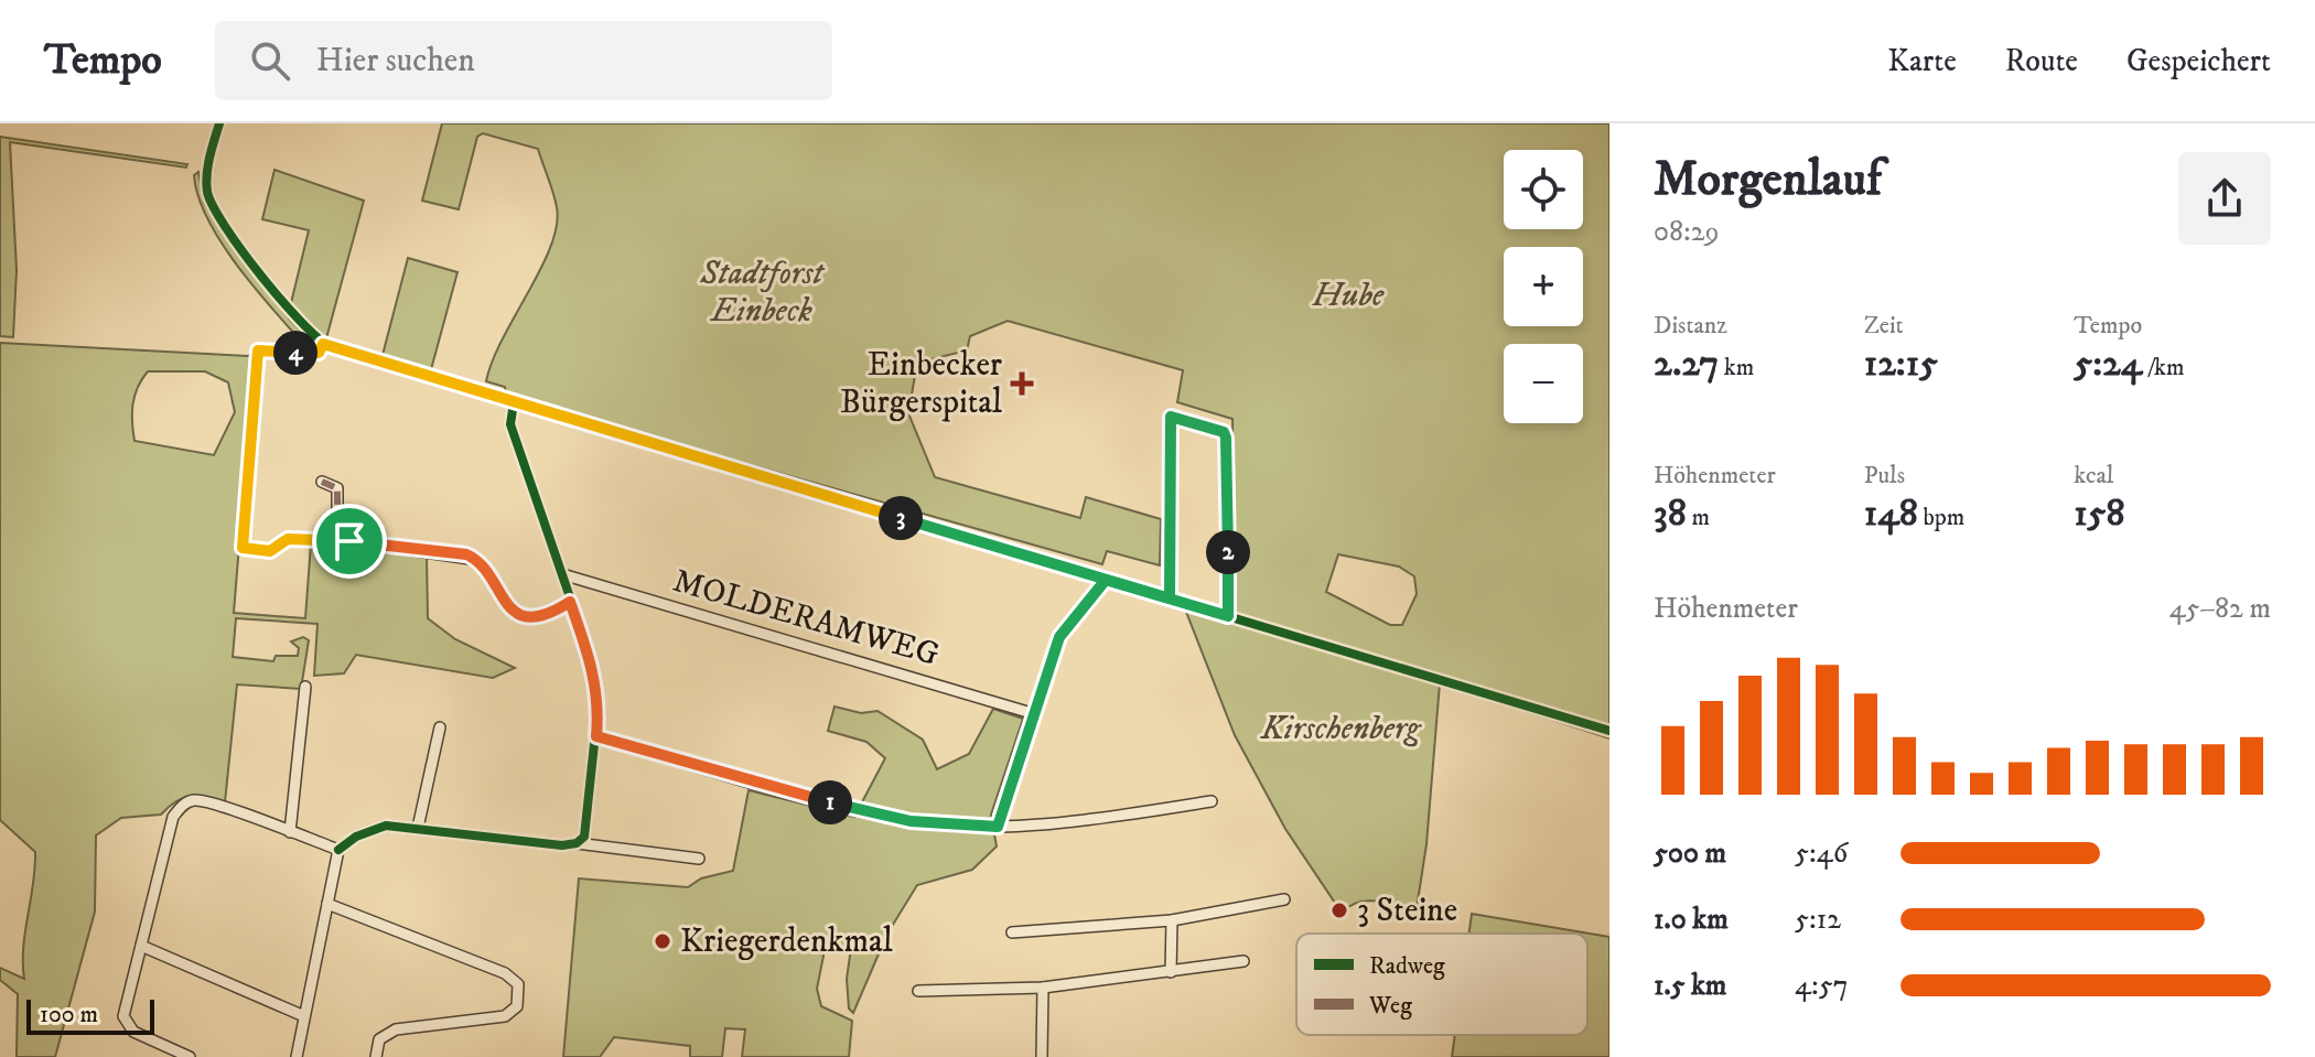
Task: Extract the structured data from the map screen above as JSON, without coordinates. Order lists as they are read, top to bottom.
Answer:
{
  "streets": {
    "street": ["MOLDERAMWEG"]
  },
  "parks": ["Stadtforst Einbeck", "Hube", "Kirschenberg"],
  "places": {
    "health": ["Einbecker Bürgerspital"],
    "other": ["3 Steine", "Kriegerdenkmal"]
  },
  "legend": ["Radweg", "Weg"],
  "scale_bar": "100 m",
  "page": {
    "header": "Tempo",
    "search": "Hier suchen",
    "nav": ["Karte", "Route", "Gespeichert"],
    "heading": ["Morgenlauf", "08:29"],
    "map_buttons": ["+", "−"],
    "stats": [
      ["Distanz", "2.27 km"],
      ["Zeit", "12:15"],
      ["Tempo", "5:24 /km"],
      ["Höhenmeter", "38 m"],
      ["Puls", "148 bpm"],
      ["kcal", "158"]
    ],
    "pins": [
      "4",
      "3",
      "2",
      "1"
    ],
    "chart": ["Höhenmeter", "45–82 m"],
    "list": [
      {
        "name": "500 m",
        "note": "5:46"
      },
      {
        "name": "1.0 km",
        "note": "5:12"
      },
      {
        "name": "1.5 km",
        "note": "4:57"
      }
    ],
    "scale": "100 m"
  }
}
